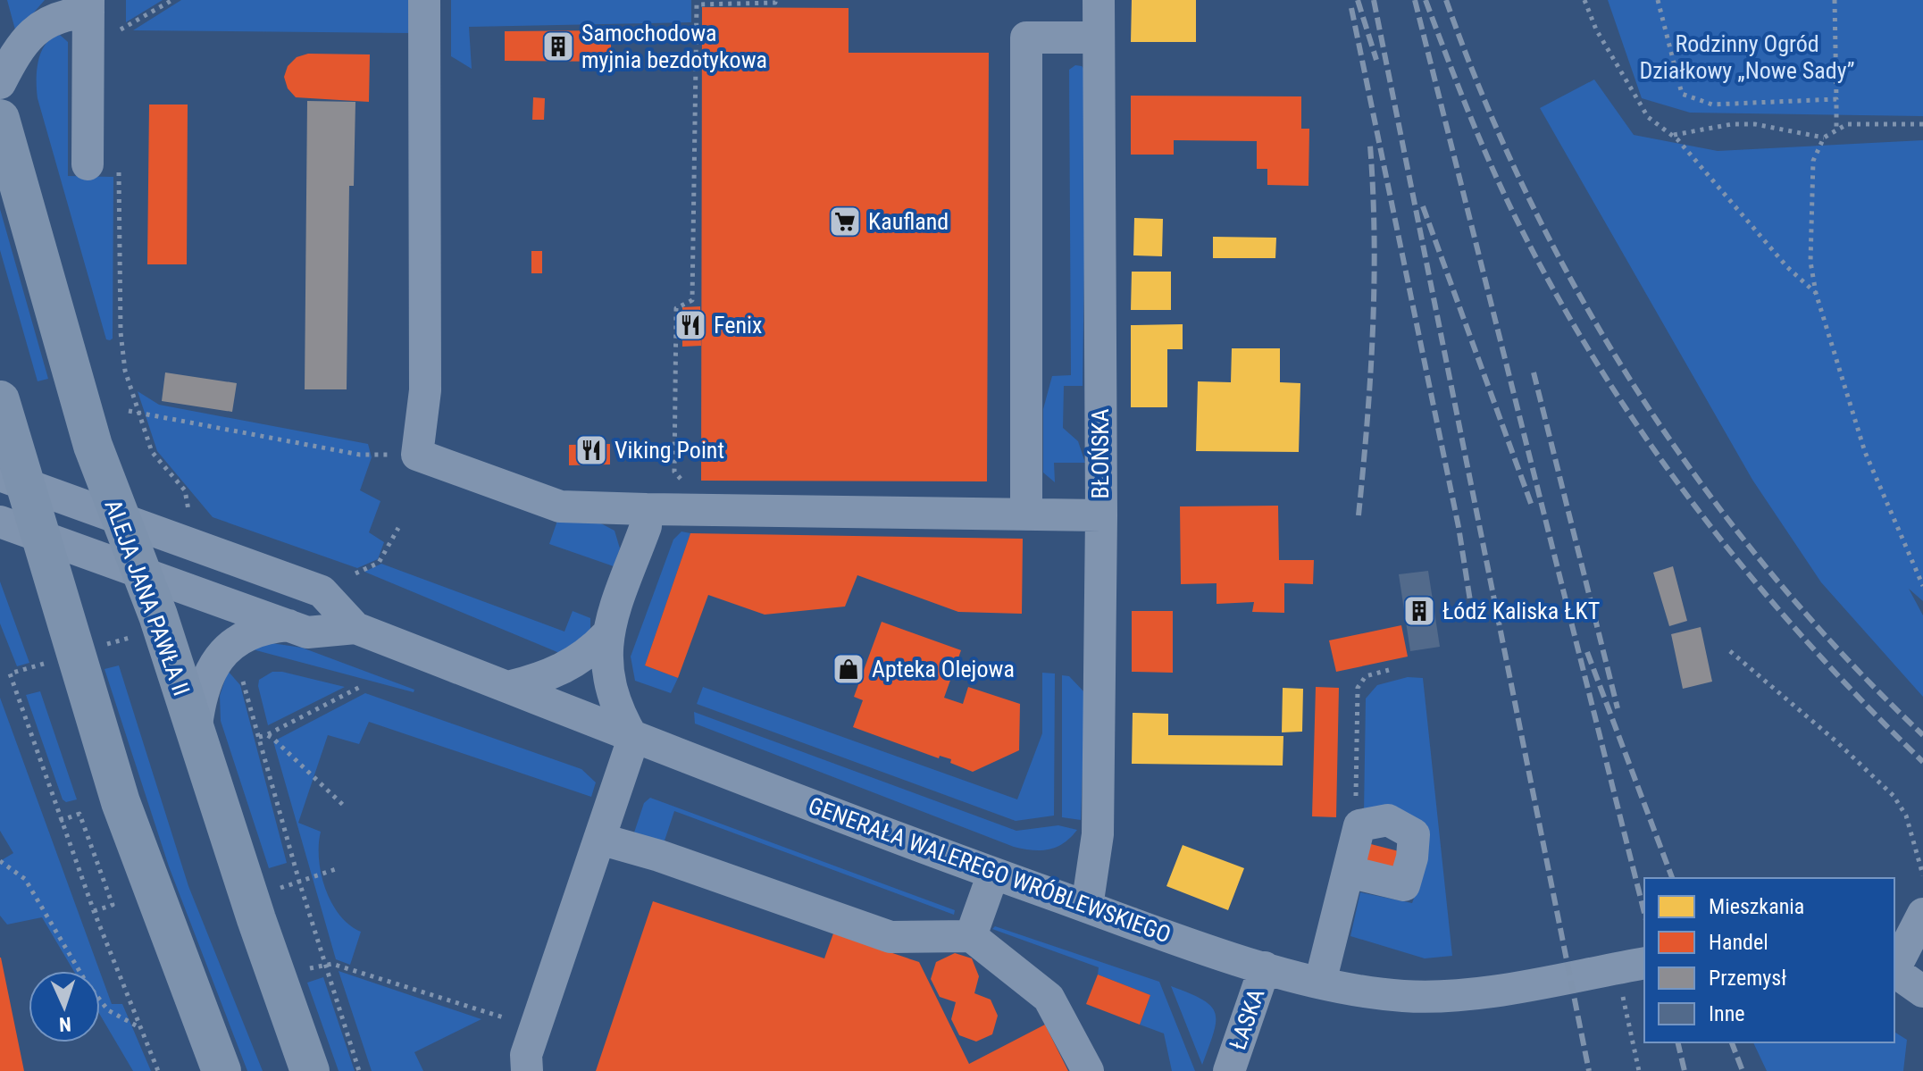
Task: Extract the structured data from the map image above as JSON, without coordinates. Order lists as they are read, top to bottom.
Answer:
{
  "streets": {
    "main road": ["ALEJA JANA PAWŁA II"],
    "street": ["BŁOŃSKA", "GENERAŁA WALEREGO WRÓBLEWSKIEGO", "ŁASKA"]
  },
  "crossings": [
    ["BŁOŃSKA", "GENERAŁA WALEREGO WRÓBLEWSKIEGO"],
    ["ALEJA JANA PAWŁA II", "GENERAŁA WALEREGO WRÓBLEWSKIEGO"],
    ["GENERAŁA WALEREGO WRÓBLEWSKIEGO", "ŁASKA"]
  ],
  "parks": ["Rodzinny Ogród Działkowy „Nowe Sady”"],
  "places": {
    "building": ["Samochodowa myjnia bezdotykowa", "Łódź Kaliska ŁKT"],
    "supermarket": ["Kaufland"],
    "restaurant": ["Fenix", "Viking Point"],
    "shop": ["Apteka Olejowa"]
  },
  "legend": [
    "Mieszkania",
    "Handel",
    "Przemysł",
    "Inne"
  ],
  "north": "bottom"
}
